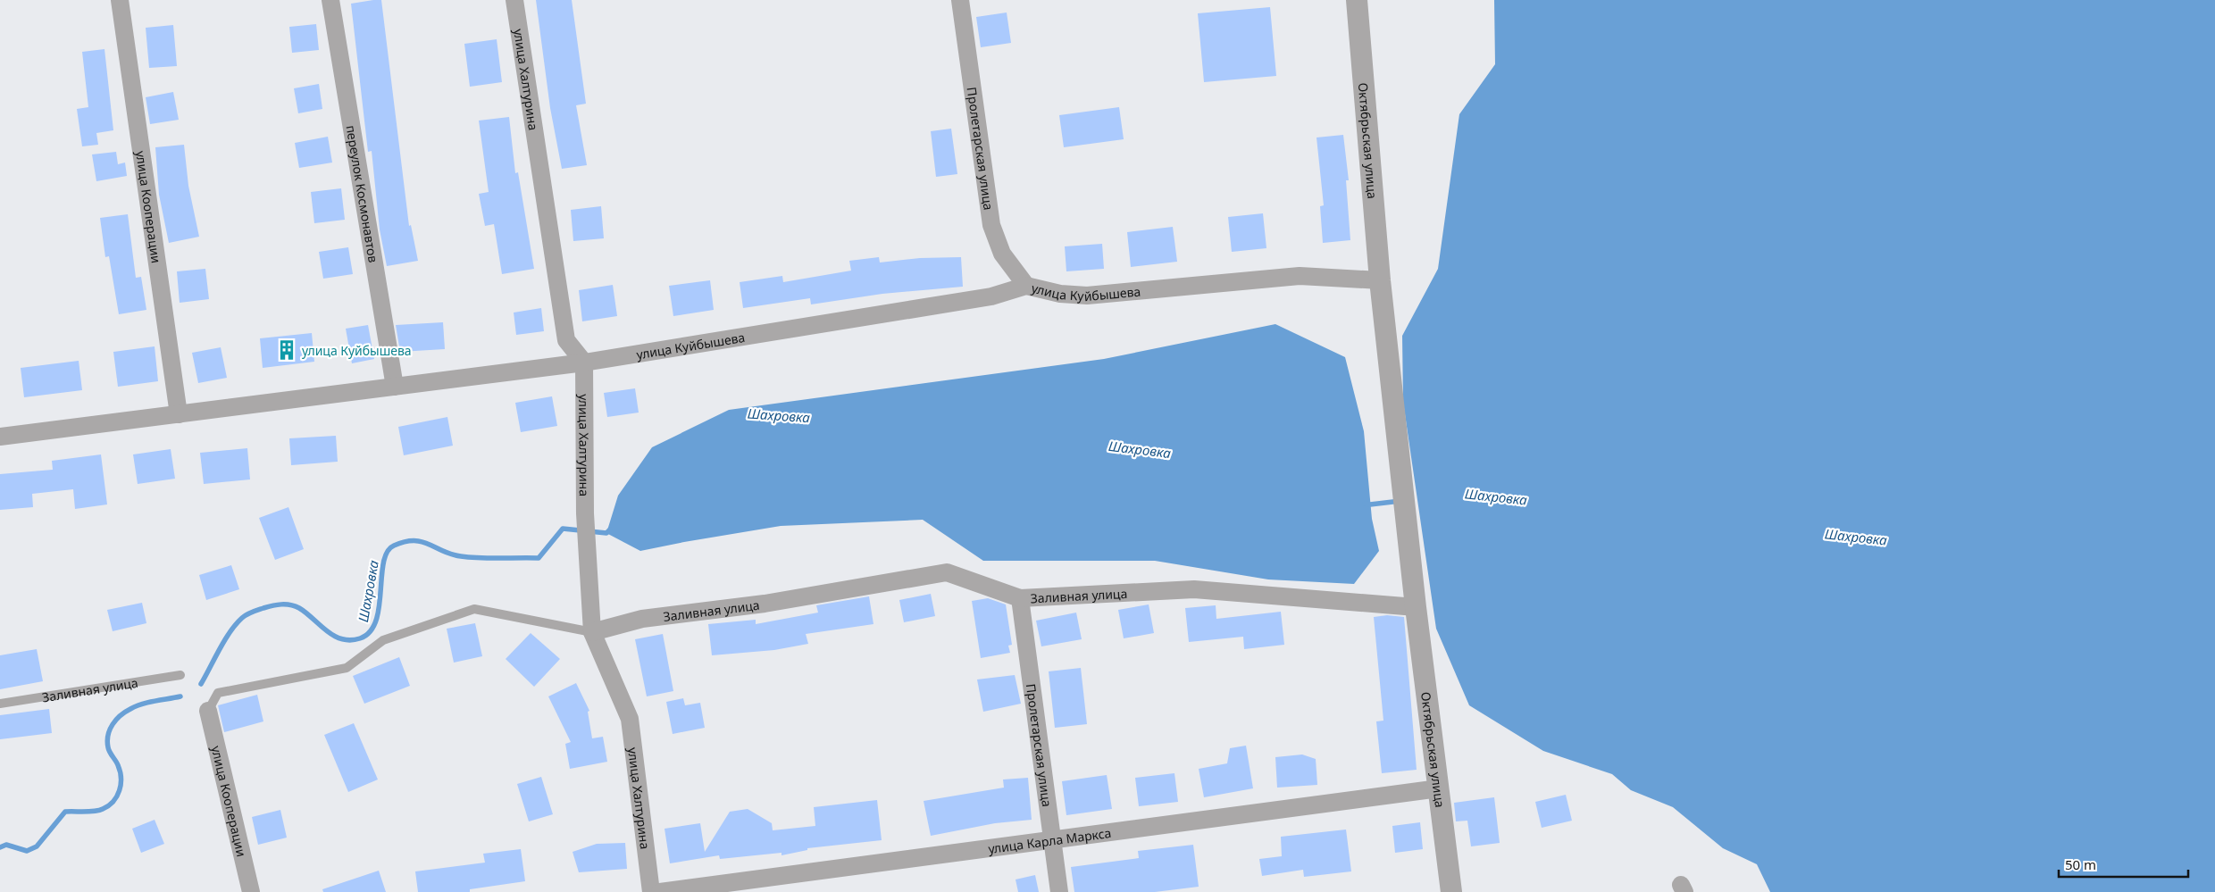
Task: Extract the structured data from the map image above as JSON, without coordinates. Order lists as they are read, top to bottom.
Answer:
{
  "streets": {
    "street": [
      "улица Халтурина",
      "Октябрьская улица",
      "Пролетарская улица",
      "переулок Космонавтов",
      "улица Кооперации",
      "улица Куйбышева",
      "Заливная улица",
      "улица Карла Маркса"
    ]
  },
  "crossings": [
    ["улица Халтурина", "улица Куйбышева"],
    ["улица Халтурина", "Заливная улица"],
    ["Октябрьская улица", "улица Куйбышева"],
    ["Октябрьская улица", "Заливная улица"],
    ["Октябрьская улица", "улица Карла Маркса"],
    ["Пролетарская улица", "улица Куйбышева"],
    ["Пролетарская улица", "Заливная улица"],
    ["Пролетарская улица", "улица Карла Маркса"],
    ["переулок Космонавтов", "улица Куйбышева"],
    ["улица Кооперации", "улица Куйбышева"]
  ],
  "water": ["Шахровка"],
  "places": {
    "building": ["улица Куйбышева"]
  },
  "scale_bar": "50 m"
}
